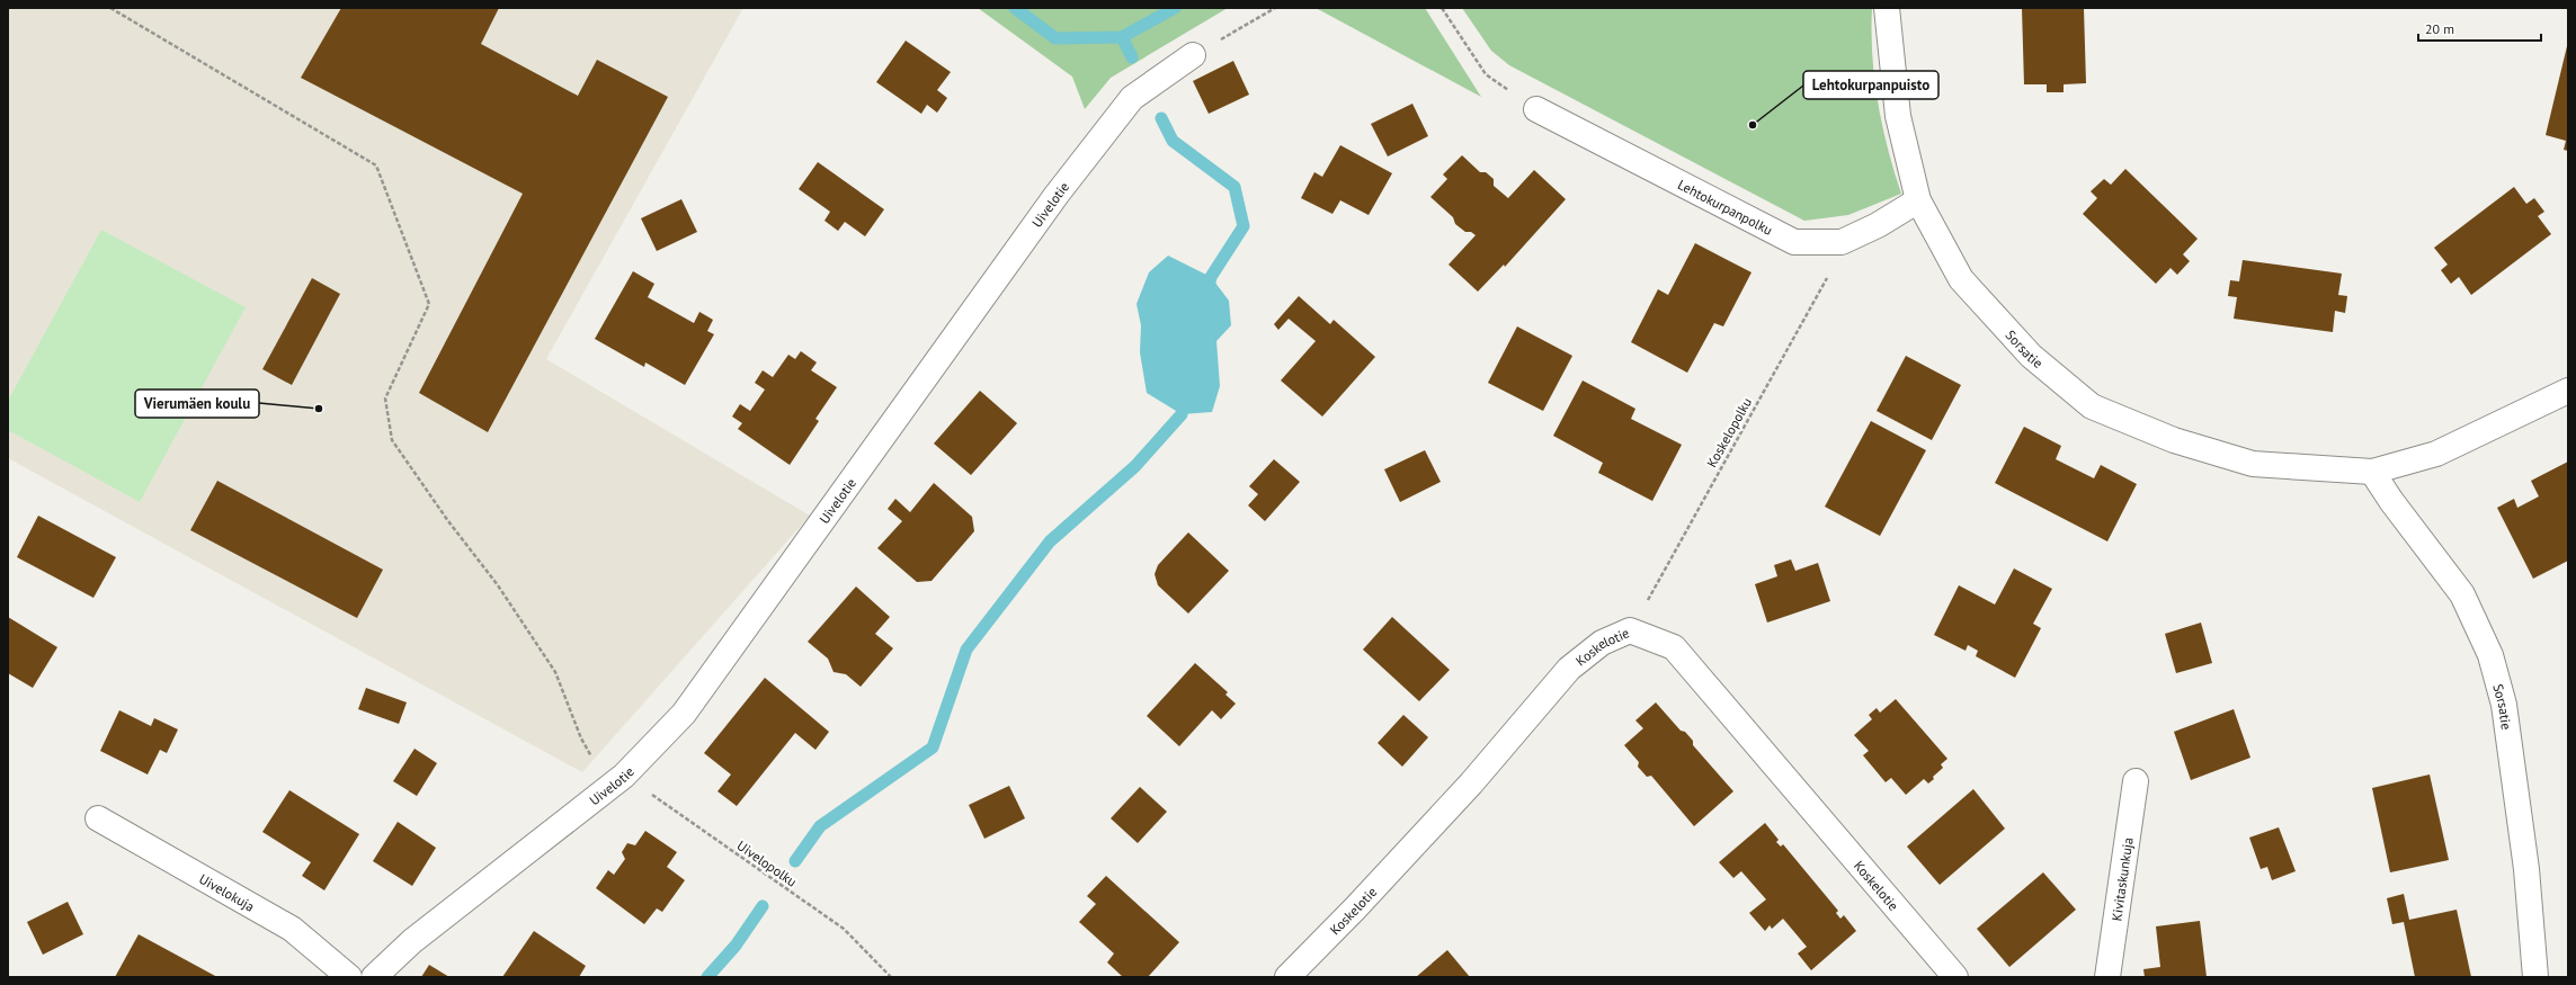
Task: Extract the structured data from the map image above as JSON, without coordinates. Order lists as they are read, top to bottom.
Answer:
{
  "streets": {
    "street": [
      "Uivelotie",
      "Lehtokurpanpolku",
      "Sorsatie",
      "Koskelotie",
      "Kivitaskunkuja",
      "Uivelokuja"
    ],
    "path": ["Koskelopolku", "Uivelopolku"]
  },
  "crossings": [
    ["Uivelotie", "Uivelopolku"],
    ["Lehtokurpanpolku", "Sorsatie"],
    ["Lehtokurpanpolku", "Koskelopolku"],
    ["Koskelopolku", "Koskelotie"]
  ],
  "places": ["Lehtokurpanpuisto", "Vierumäen koulu"],
  "scale_bar": "20 m"
}
